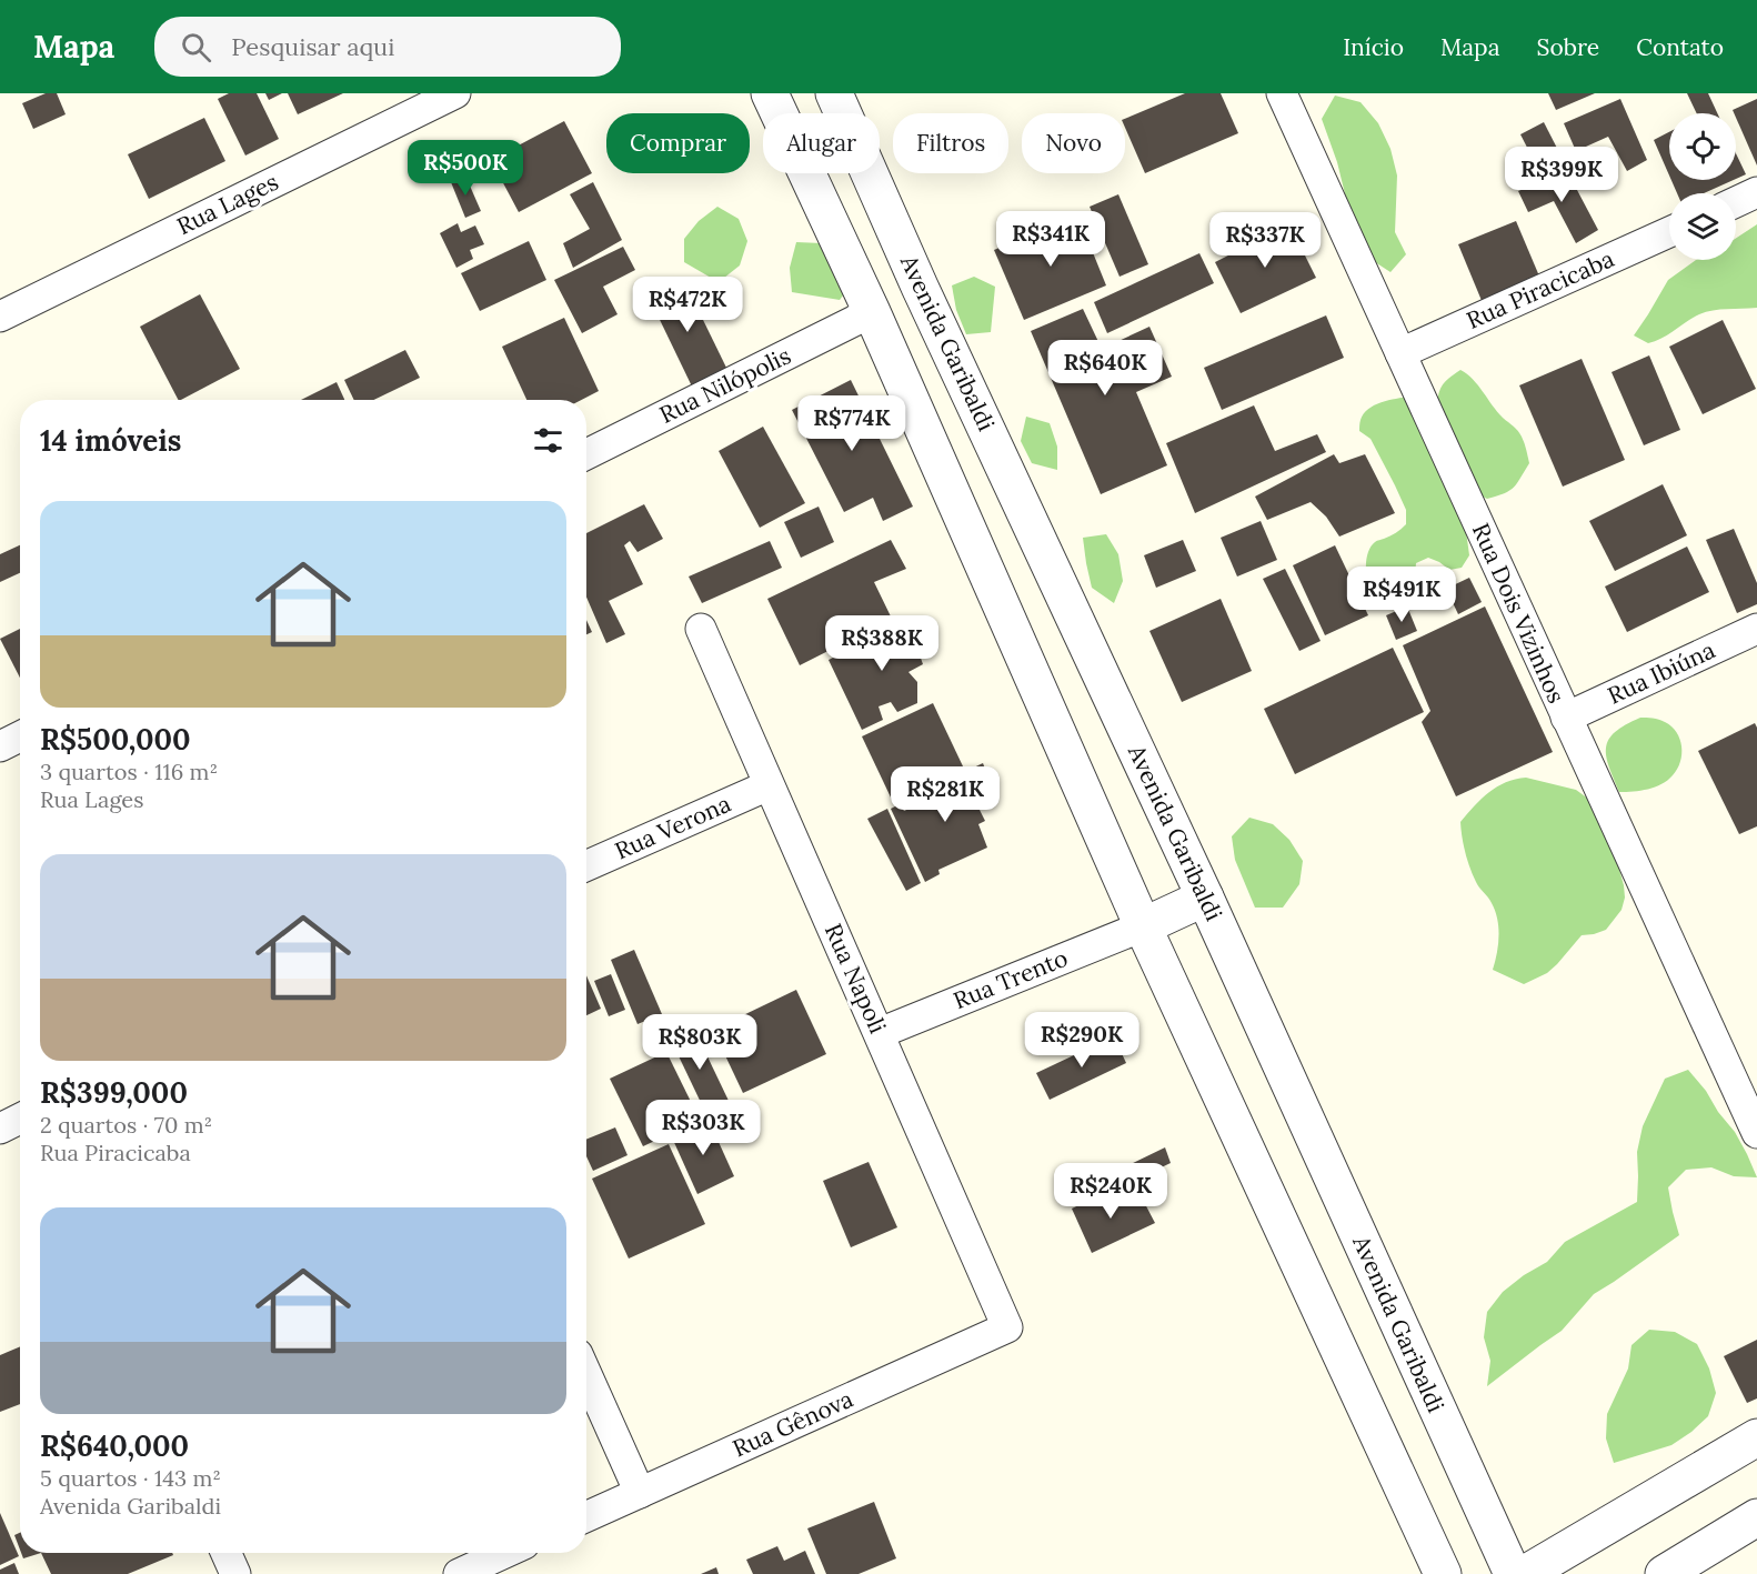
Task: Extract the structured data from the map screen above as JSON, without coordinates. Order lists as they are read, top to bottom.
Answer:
{
  "streets": {
    "street": [
      "Rua Lages",
      "Rua Piracicaba",
      "Avenida Garibaldi",
      "Rua Nilópolis",
      "Rua Dois Vizinhos",
      "Rua Ibiúna",
      "Rua Verona",
      "Rua Napoli",
      "Rua Trento",
      "Rua Gênova"
    ]
  },
  "crossings": [
    ["Rua Piracicaba", "Rua Dois Vizinhos"],
    ["Rua Dois Vizinhos", "Rua Ibiúna"],
    ["Rua Verona", "Rua Napoli"],
    ["Rua Napoli", "Rua Trento"],
    ["Rua Napoli", "Rua Gênova"]
  ],
  "page": {
    "header": "Mapa",
    "search": "Pesquisar aqui",
    "nav": [
      "Início",
      "Mapa",
      "Sobre",
      "Contato"
    ],
    "chip": [
      "Comprar",
      "Alugar",
      "Filtros",
      "Novo"
    ],
    "price": [
      "R$500K",
      "R$399K",
      "R$341K",
      "R$337K",
      "R$472K",
      "R$640K",
      "R$774K",
      "R$491K",
      "R$388K",
      "R$281K",
      "R$290K",
      "R$803K",
      "R$303K",
      "R$240K"
    ],
    "heading": "14 imóveis",
    "list": [
      {
        "name": "R$500,000",
        "note": "3 quartos · 116 m² · Rua Lages"
      },
      {
        "name": "R$399,000",
        "note": "2 quartos · 70 m² · Rua Piracicaba"
      },
      {
        "name": "R$640,000",
        "note": "5 quartos · 143 m² · Avenida Garibaldi"
      }
    ]
  }
}
